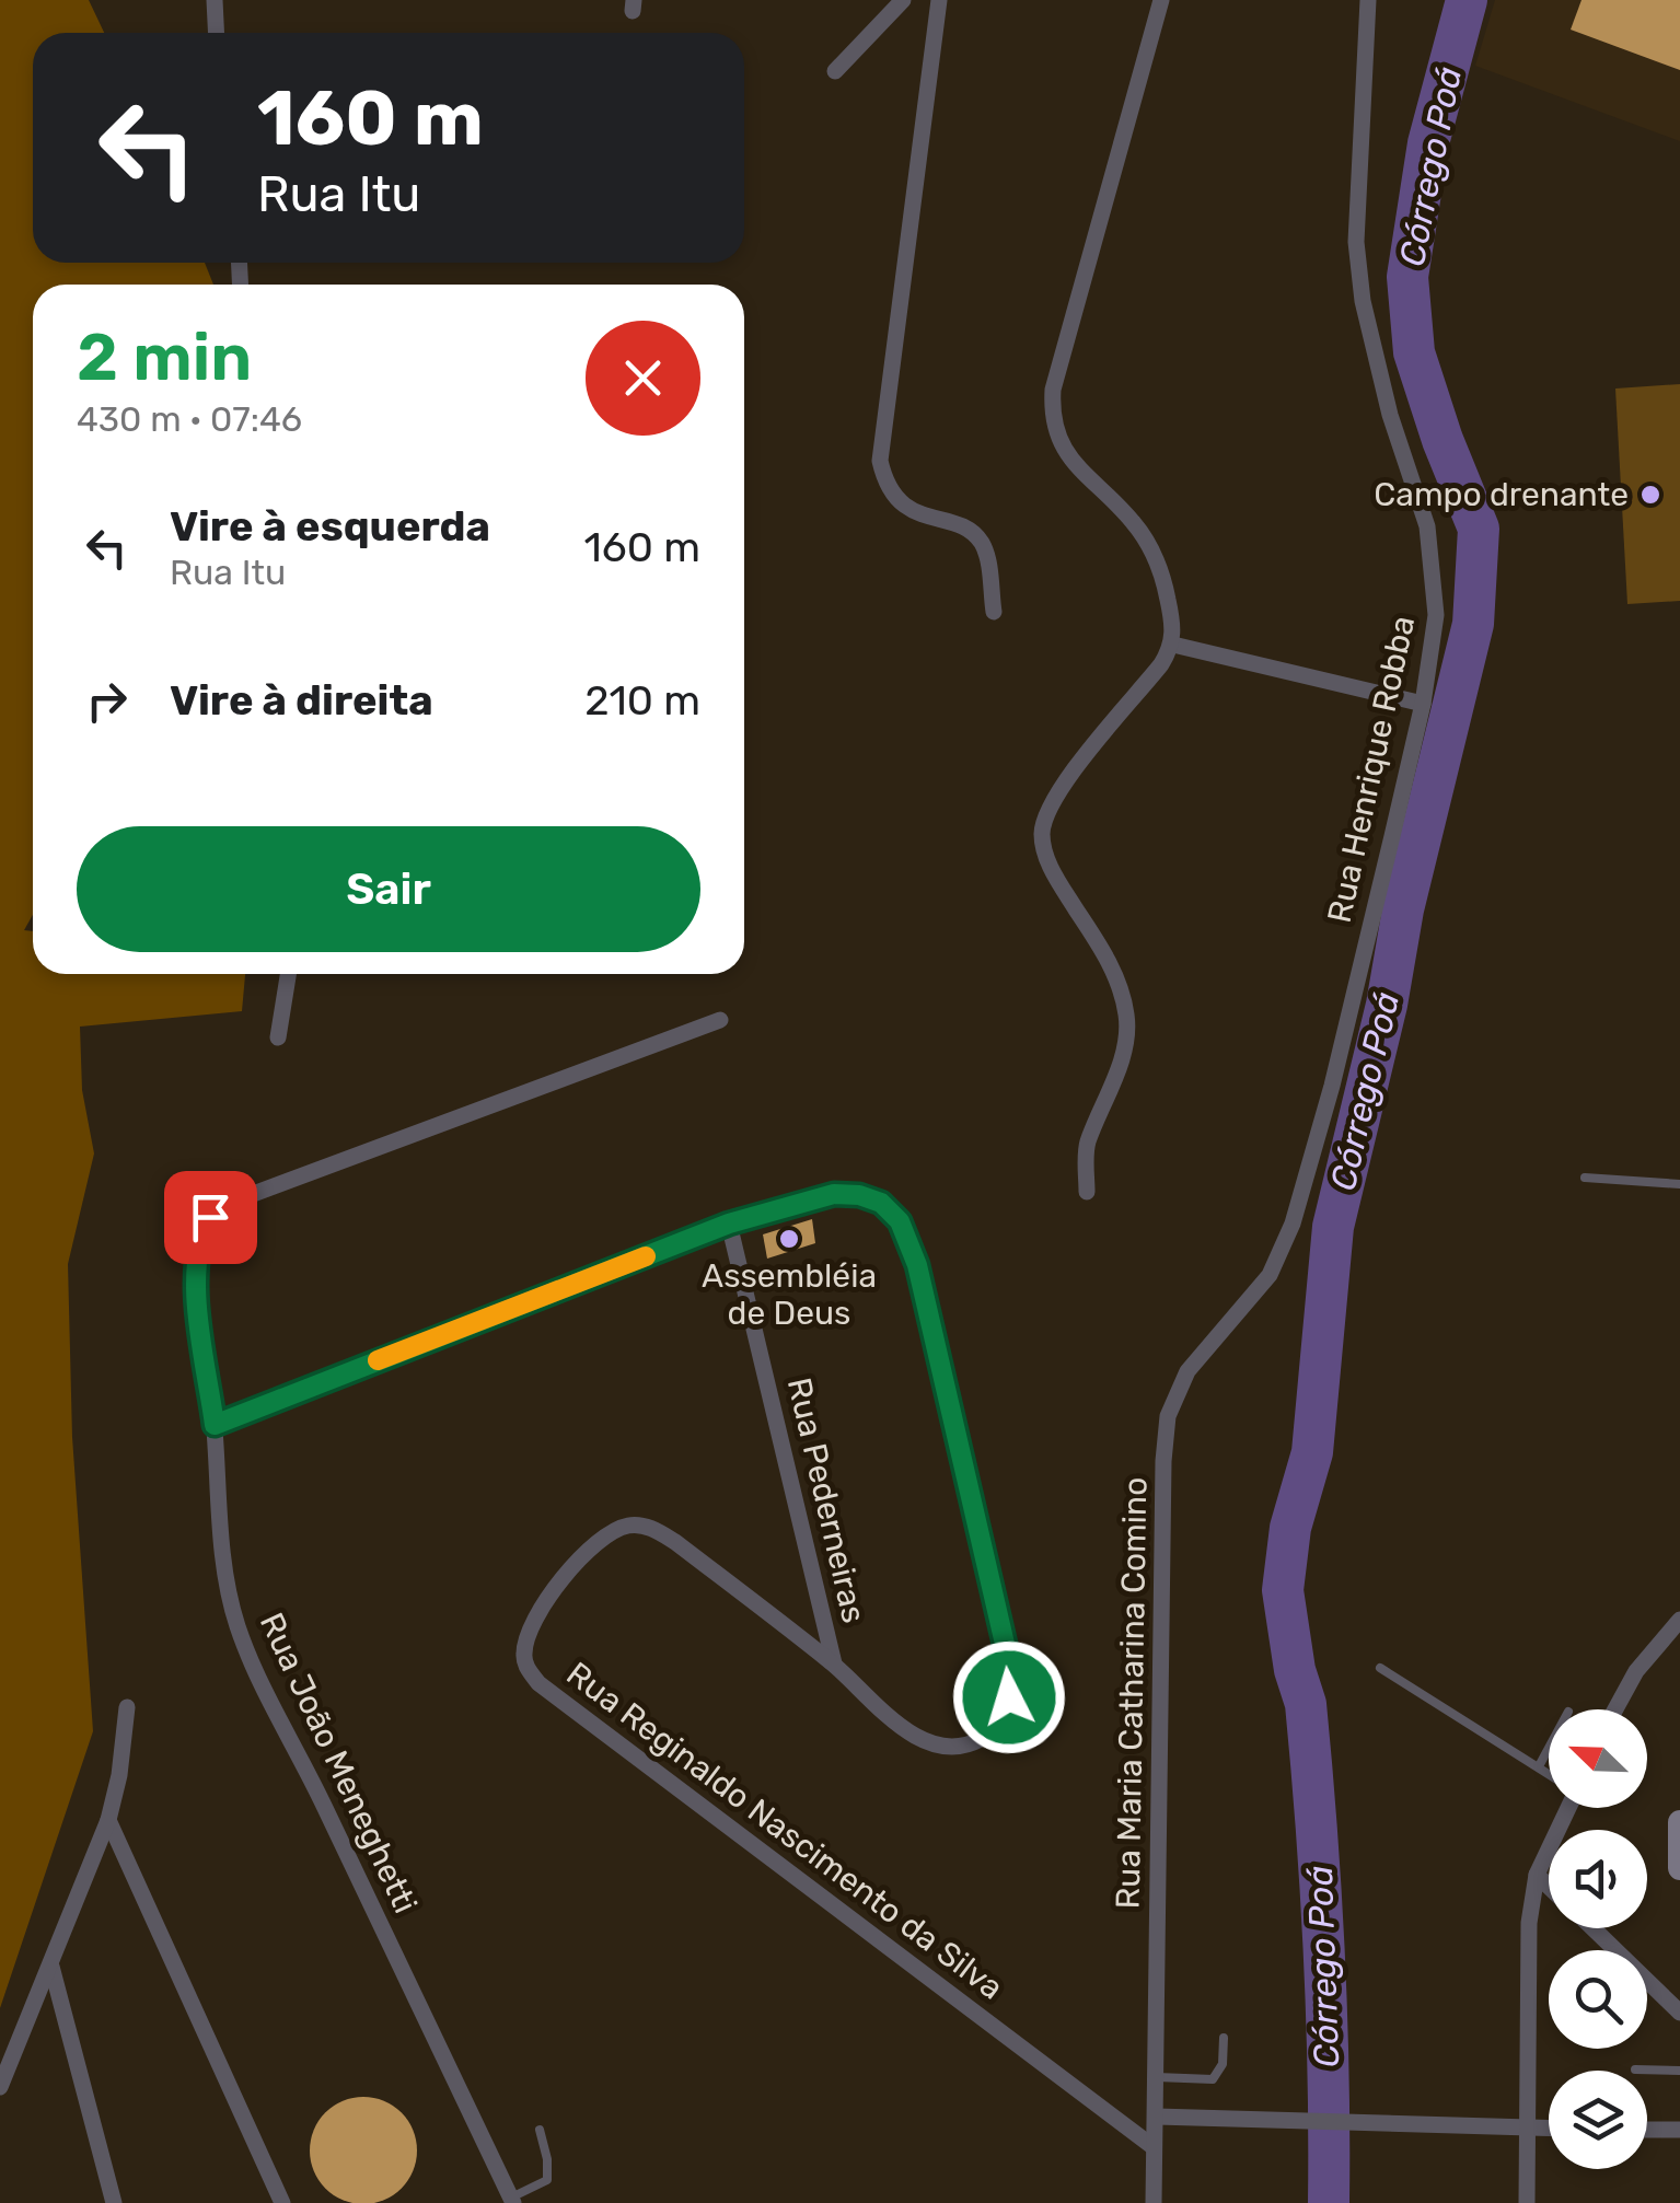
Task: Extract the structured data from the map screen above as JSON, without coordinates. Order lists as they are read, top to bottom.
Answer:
{
  "streets": {
    "street": [
      "Rua Henrique Robba",
      "Rua Pederneiras",
      "Rua Maria Catharina Comino",
      "Rua João Meneghetti",
      "Rua Reginaldo Nascimento da Silva"
    ]
  },
  "crossings": [
    ["Rua Henrique Robba", "Rua Maria Catharina Comino"],
    ["Rua Pederneiras", "Rua Reginaldo Nascimento da Silva"],
    ["Rua Maria Catharina Comino", "Rua Reginaldo Nascimento da Silva"]
  ],
  "water": ["Córrego Poá"],
  "places": ["Campo drenante", "Assembléia de Deus"],
  "north": "top left",
  "page": {
    "turn": ["160 m", "Rua Itu"],
    "heading": ["2 min", "430 m · 07:46"],
    "list": [
      {
        "name": "Vire à esquerda",
        "note": "Rua Itu",
        "value": "160 m"
      },
      {
        "name": "Vire à direita",
        "value": "210 m"
      }
    ],
    "buttons": "Sair"
  }
}
